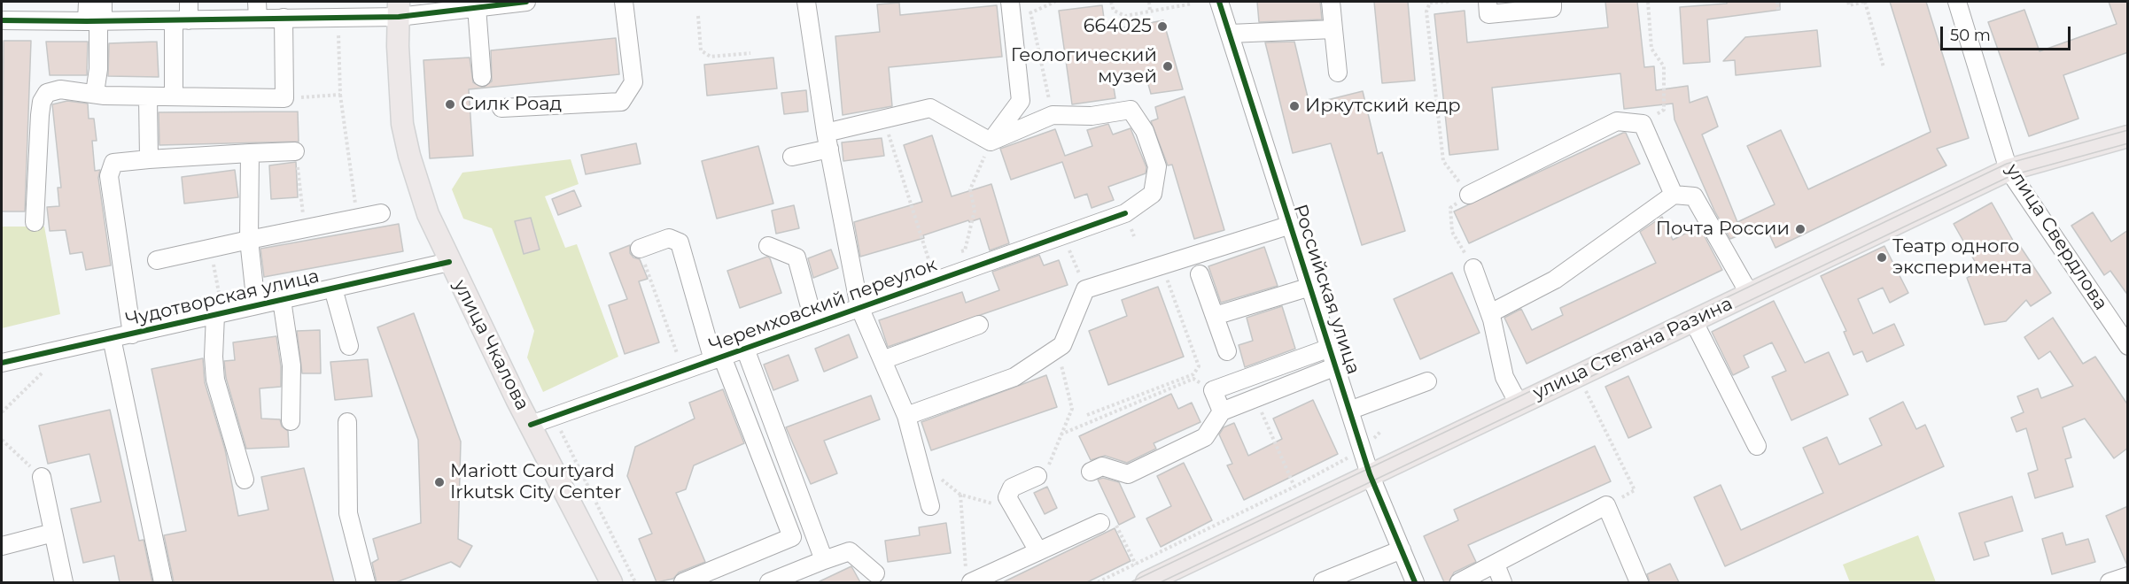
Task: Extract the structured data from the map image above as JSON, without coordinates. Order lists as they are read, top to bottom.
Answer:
{
  "streets": {
    "main road": ["улица Чкалова", "улица Степана Разина"],
    "street": [
      "улица Свердлова",
      "Российская улица",
      "Чудотворская улица",
      "Черемховский переулок"
    ]
  },
  "crossings": [
    ["улица Свердлова", "улица Степана Разина"],
    ["Российская улица", "улица Степана Разина"],
    ["Чудотворская улица", "улица Чкалова"],
    ["Черемховский переулок", "улица Чкалова"]
  ],
  "places": [
    "664025",
    "Геологический музей",
    "Силк Роад",
    "Иркутский кедр",
    "Почта России",
    "Театр одного эксперимента",
    "Mariott Courtyard Irkutsk City Center"
  ],
  "scale_bar": "50 m"
}
